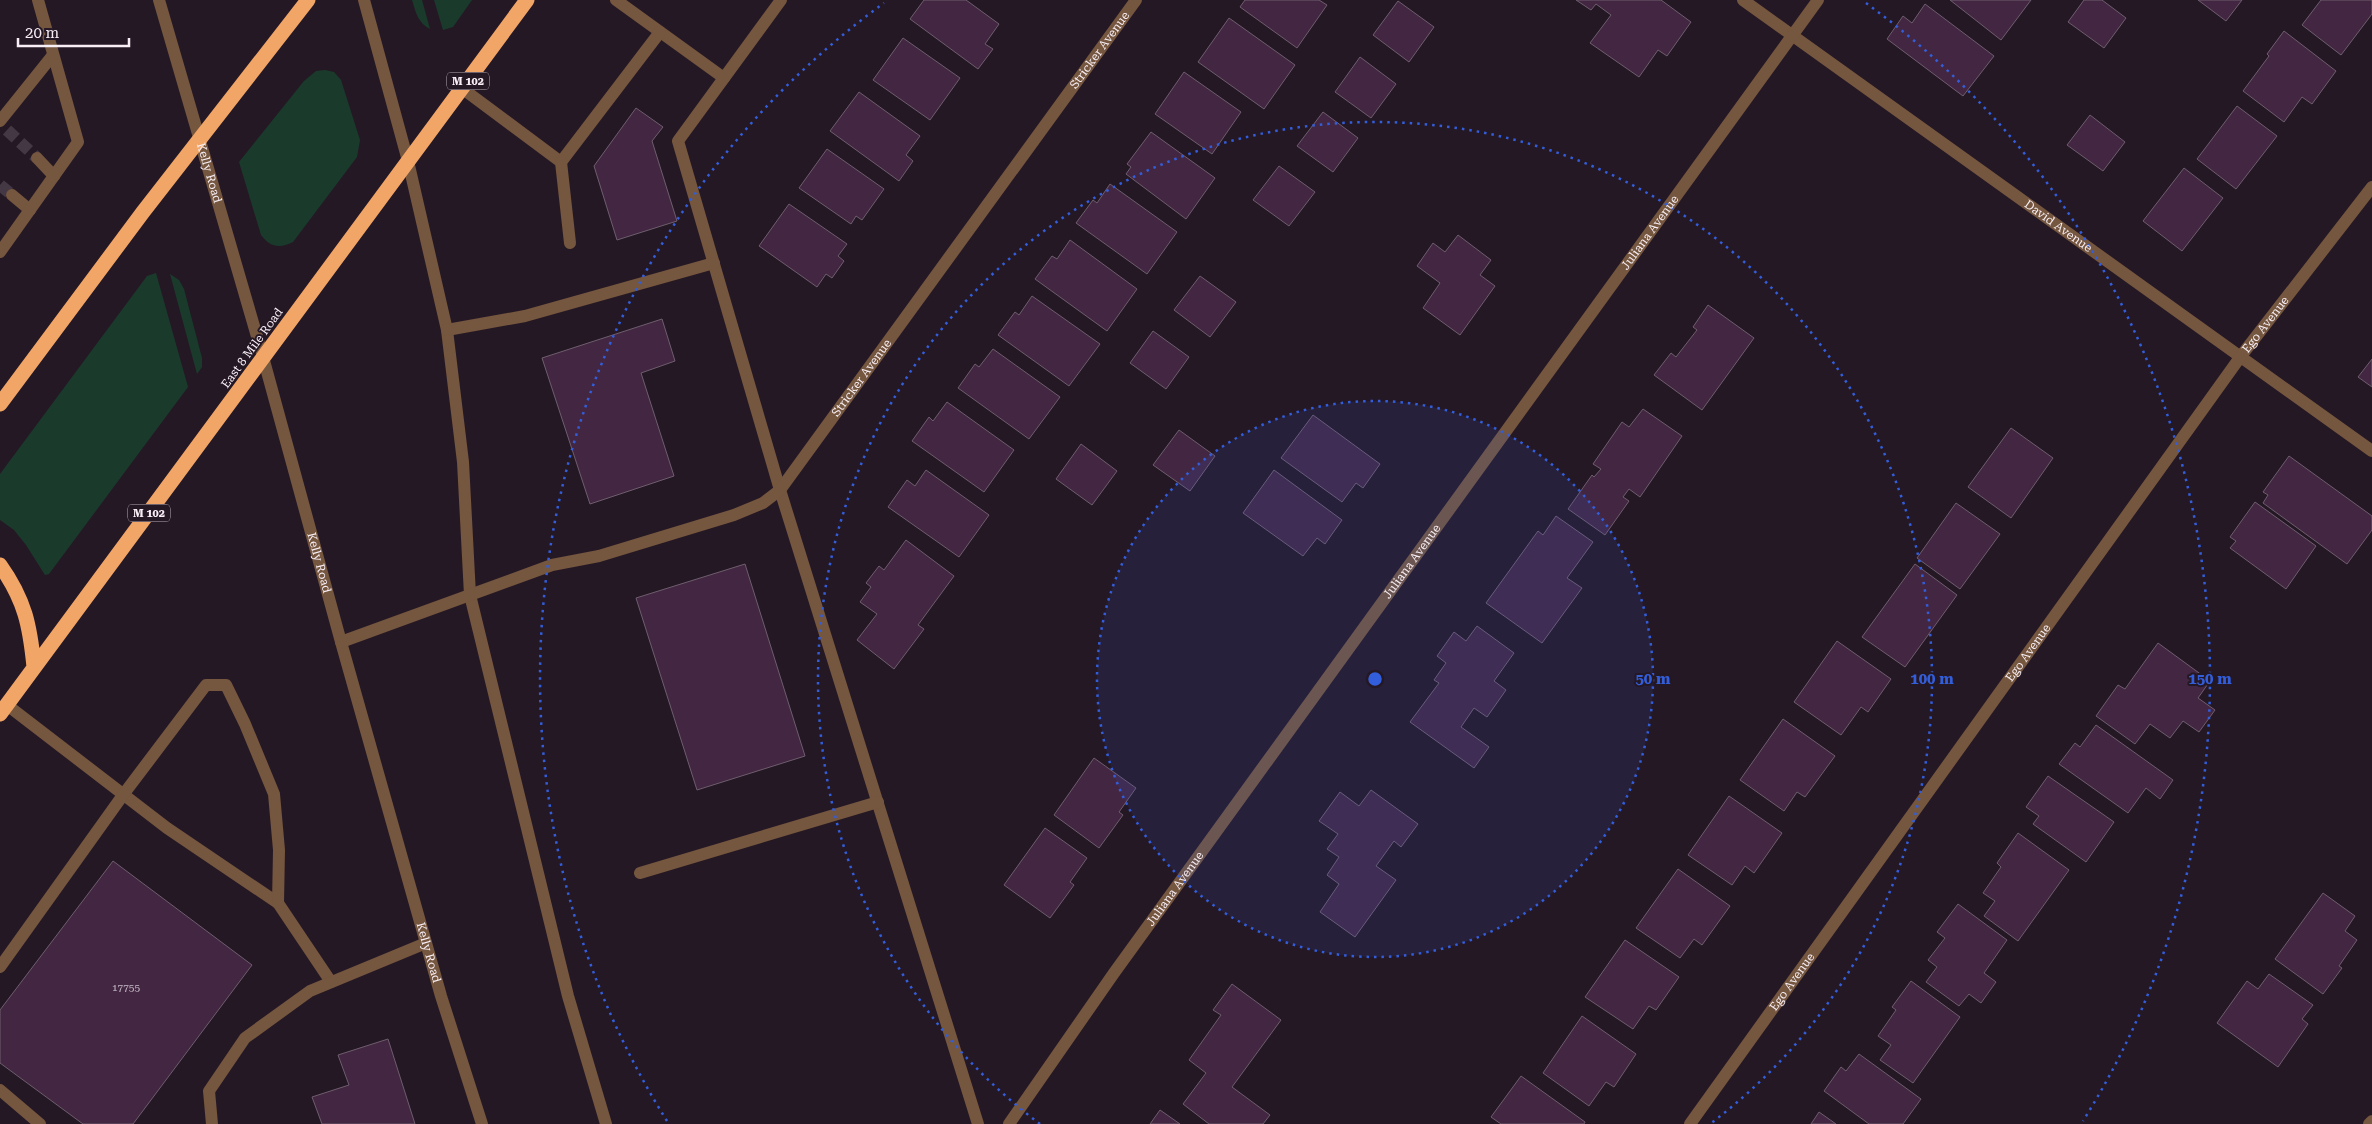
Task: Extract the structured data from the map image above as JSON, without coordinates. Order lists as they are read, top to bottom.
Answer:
{
  "streets": {
    "highway": ["M 102", "East 8 Mile Road"],
    "street": [
      "Stricker Avenue",
      "Kelly Road",
      "David Avenue",
      "Juliana Avenue",
      "Ego Avenue"
    ]
  },
  "crossings": [
    ["Stricker Avenue", "Kelly Road"],
    ["Kelly Road", "East 8 Mile Road"],
    ["David Avenue", "Juliana Avenue"],
    ["David Avenue", "Ego Avenue"]
  ],
  "house_numbers": ["17755"],
  "scale_bar": "20 m",
  "rings": ["50 m", "100 m", "150 m"]
}
